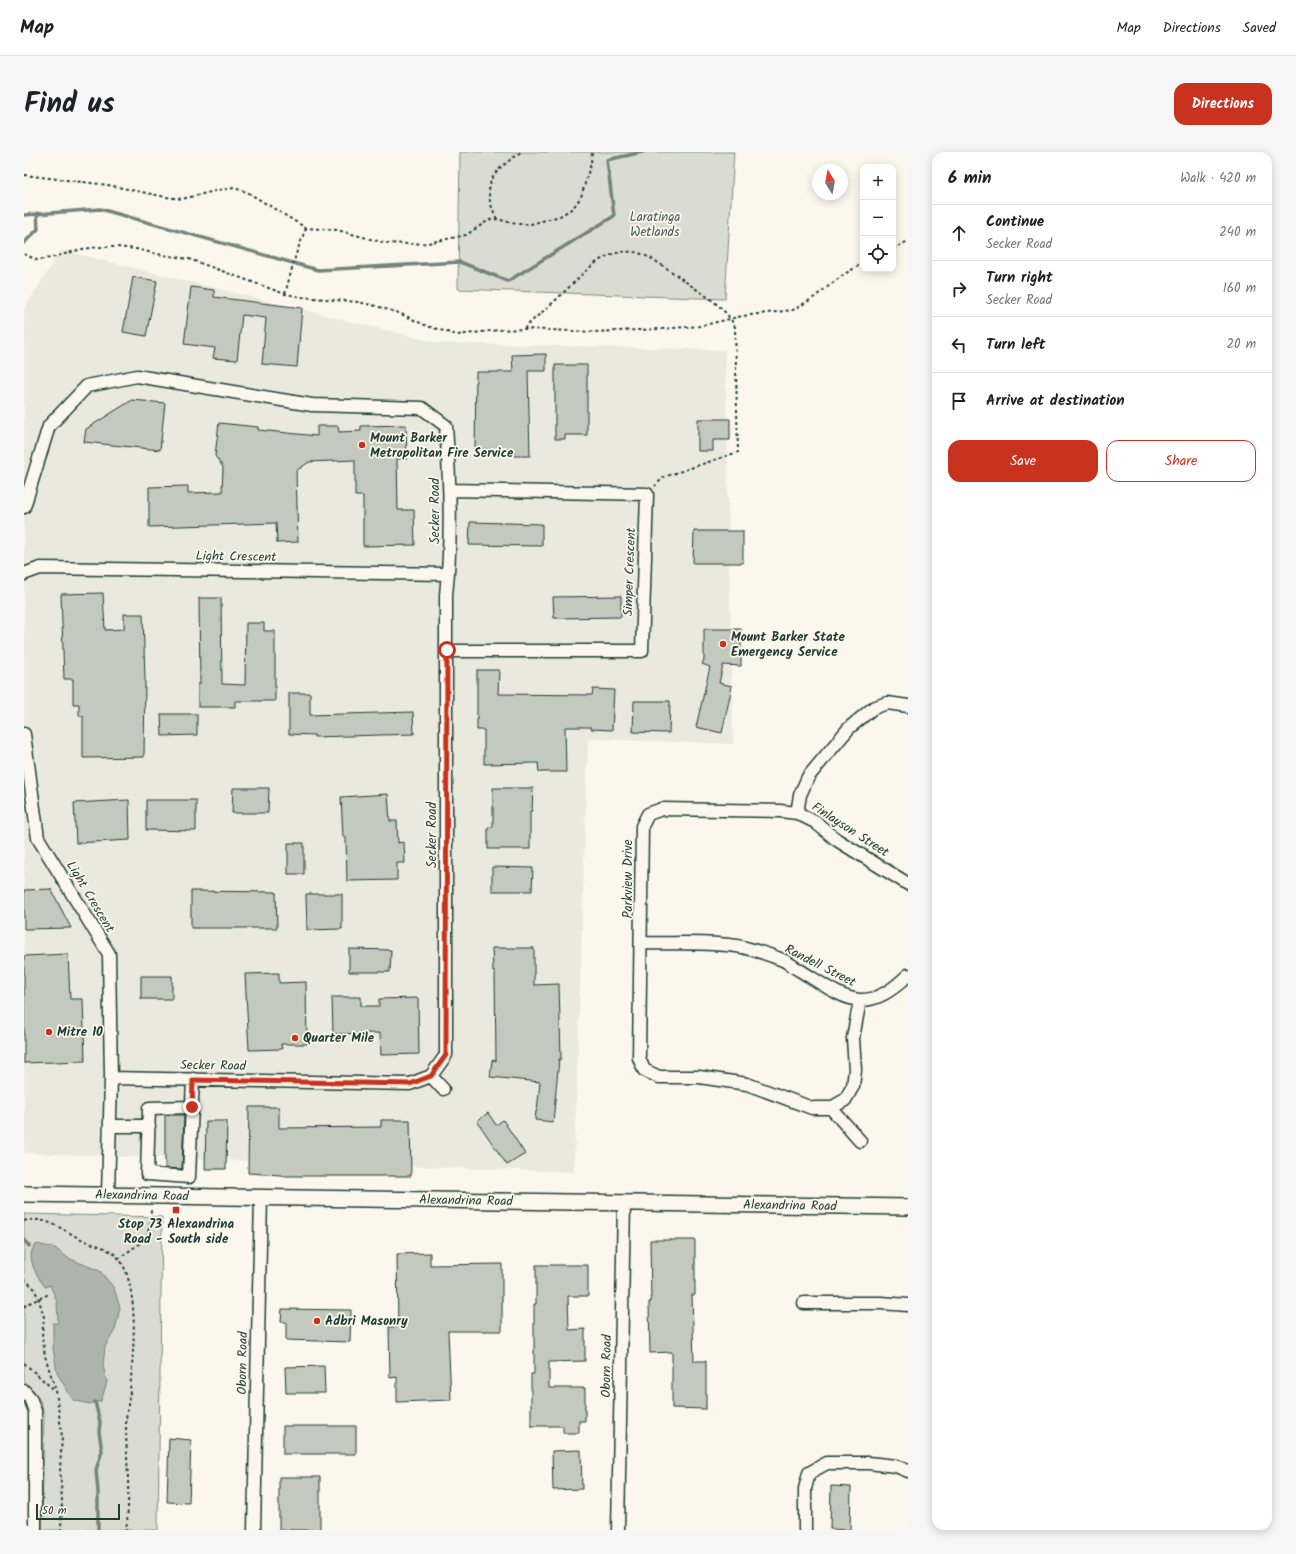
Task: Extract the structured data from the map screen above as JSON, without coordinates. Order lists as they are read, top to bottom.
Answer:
{
  "streets": {
    "main road": ["Alexandrina Road"],
    "street": [
      "Secker Road",
      "Light Crescent",
      "Simper Crescent",
      "Finlayson Street",
      "Parkview Drive",
      "Randell Street",
      "Oborn Road"
    ]
  },
  "crossings": [
    ["Secker Road", "Light Crescent"],
    ["Secker Road", "Simper Crescent"],
    ["Finlayson Street", "Parkview Drive"],
    ["Parkview Drive", "Randell Street"],
    ["Alexandrina Road", "Oborn Road"]
  ],
  "parks": ["Laratinga Wetlands"],
  "places": {
    "other": [
      "Mount Barker Metropolitan Fire Service",
      "Mount Barker State Emergency Service",
      "Mitre 10",
      "Quarter Mile",
      "Adbri Masonry"
    ],
    "transit": ["Stop 73 Alexandrina Road - South side"]
  },
  "scale_bar": "50 m",
  "north": "top",
  "page": {
    "header": "Map",
    "nav": ["Map", "Directions", "Saved"],
    "title": "Find us",
    "buttons": [
      "Directions",
      ["Save", "Share"]
    ],
    "heading": ["6 min", "Walk · 420 m"],
    "map_buttons": ["+", "−"],
    "list": [
      ["Continue", "Secker Road", "240 m"],
      ["Turn right", "Secker Road", "160 m"],
      ["Turn left", "20 m"],
      "Arrive at destination"
    ],
    "scale": "50 m"
  }
}
